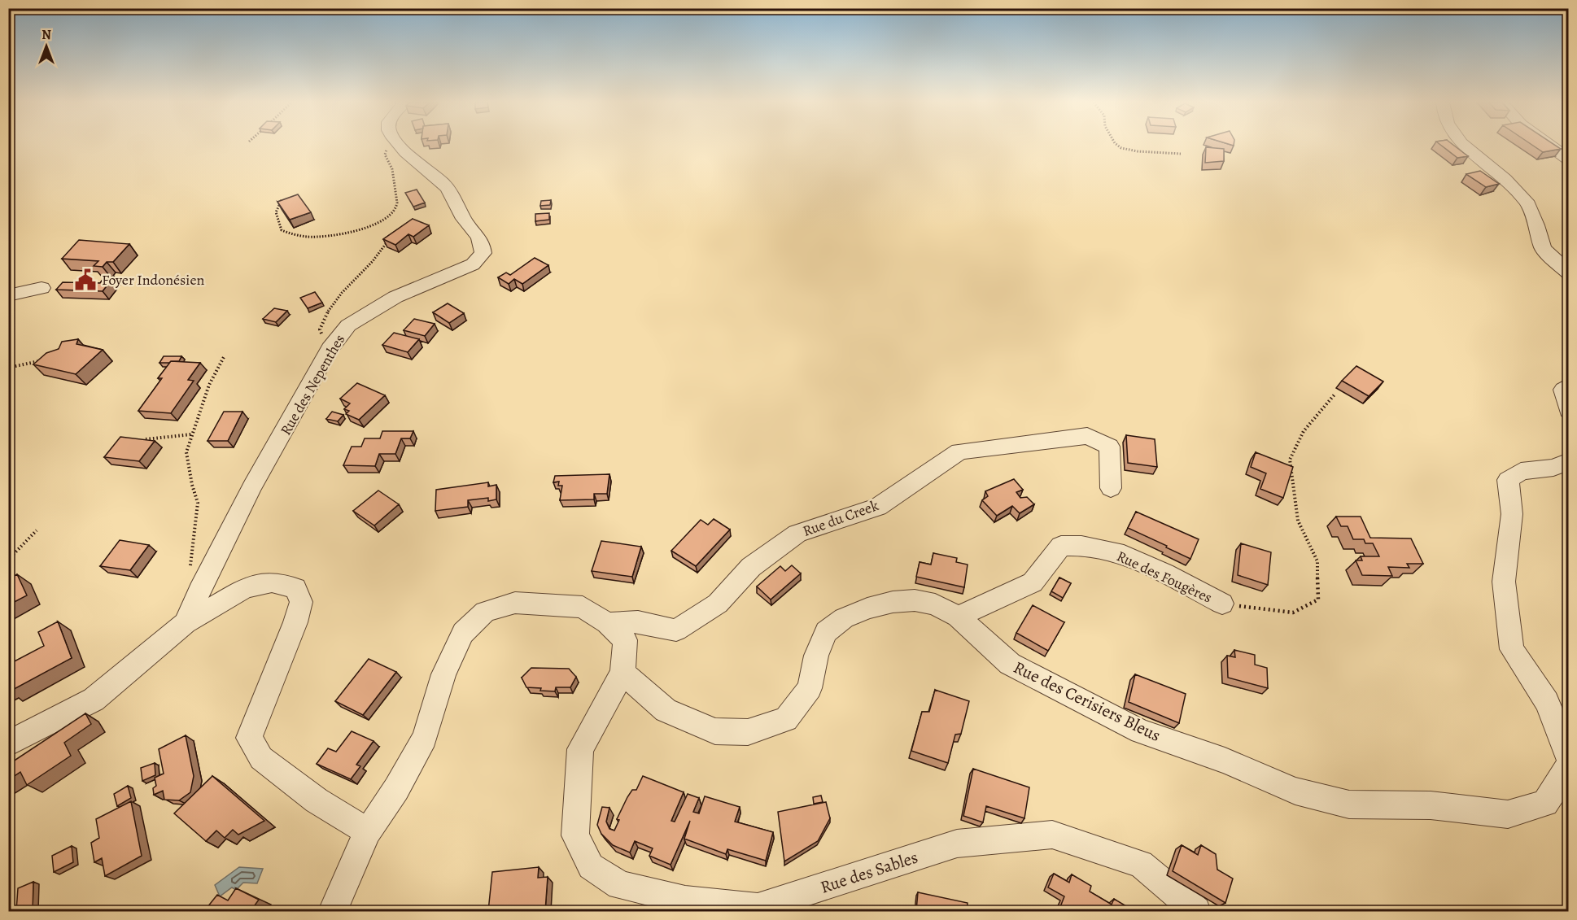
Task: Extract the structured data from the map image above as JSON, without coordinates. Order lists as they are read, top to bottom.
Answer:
{
  "streets": {
    "street": [
      "Rue des Nepenthes",
      "Rue du Creek",
      "Rue des Fougères",
      "Rue des Cerisiers Bleus",
      "Rue des Sables"
    ]
  },
  "crossings": [
    ["Rue des Fougères", "Rue des Cerisiers Bleus"],
    ["Rue des Cerisiers Bleus", "Rue des Sables"]
  ],
  "places": {
    "public building": ["Foyer Indonésien"]
  },
  "north": "top"
}
